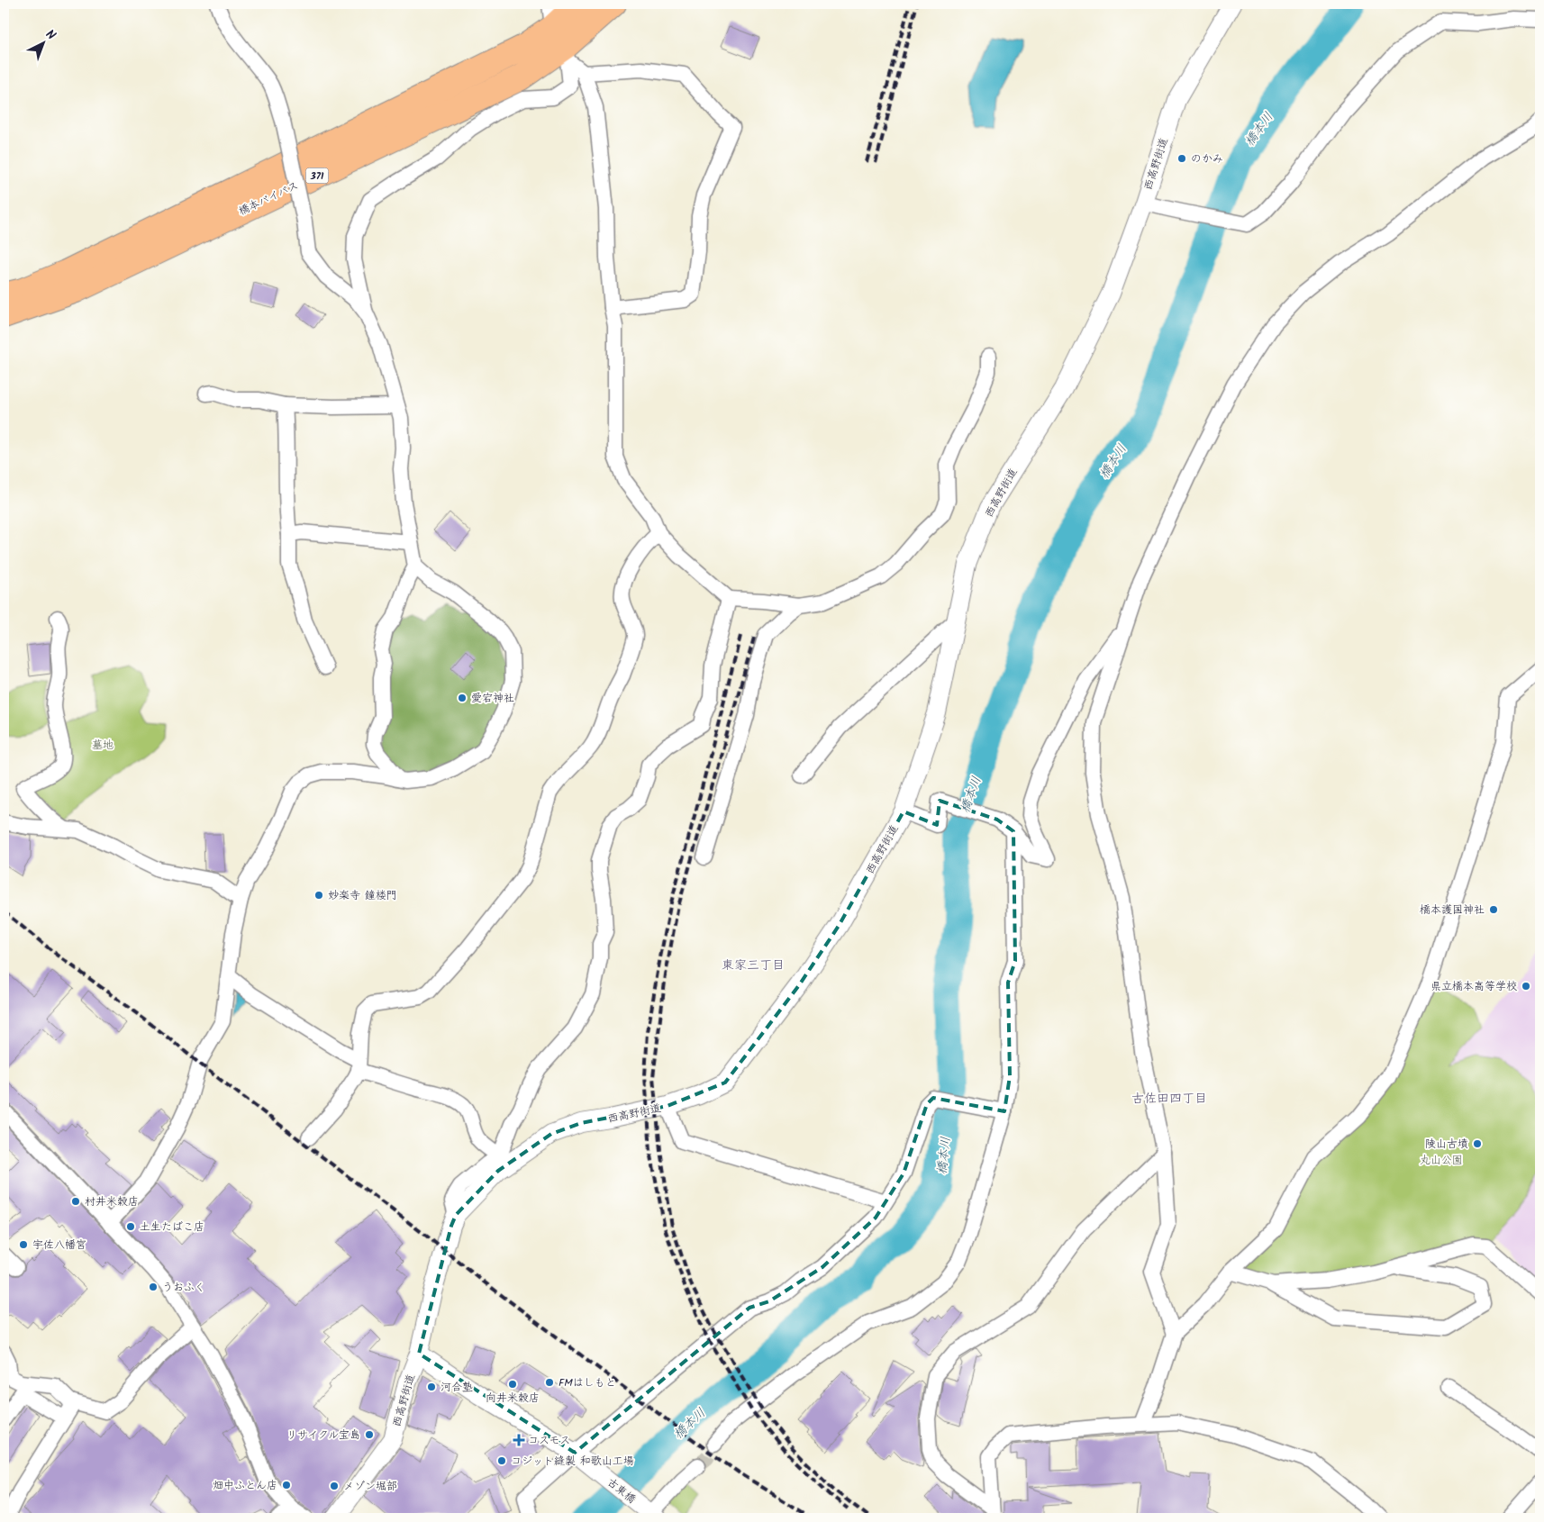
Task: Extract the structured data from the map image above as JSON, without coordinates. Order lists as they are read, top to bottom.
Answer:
{
  "streets": {
    "highway": ["371", "橋本バイパス"],
    "street": ["西高野街道", "古東橋"]
  },
  "crossings": [
    ["西高野街道", "古東橋"]
  ],
  "districts": ["東家三丁目", "古佐田四丁目"],
  "water": ["橋本川"],
  "parks": ["墓地", "丸山公園"],
  "places": {
    "other": [
      "のかみ",
      "愛宕神社",
      "妙楽寺 鐘楼門",
      "橋本護国神社",
      "県立橋本高等学校",
      "陵山古墳",
      "村井米穀店",
      "土生たばこ店",
      "宇佐八幡宮",
      "うおふく",
      "FMはしもと",
      "向井米穀店",
      "河合塾",
      "リサイクル宝島",
      "コジット縫製 和歌山工場",
      "畑中ふとん店",
      "メゾン堀部"
    ],
    "health": ["コスモス"]
  },
  "north": "top right"
}
